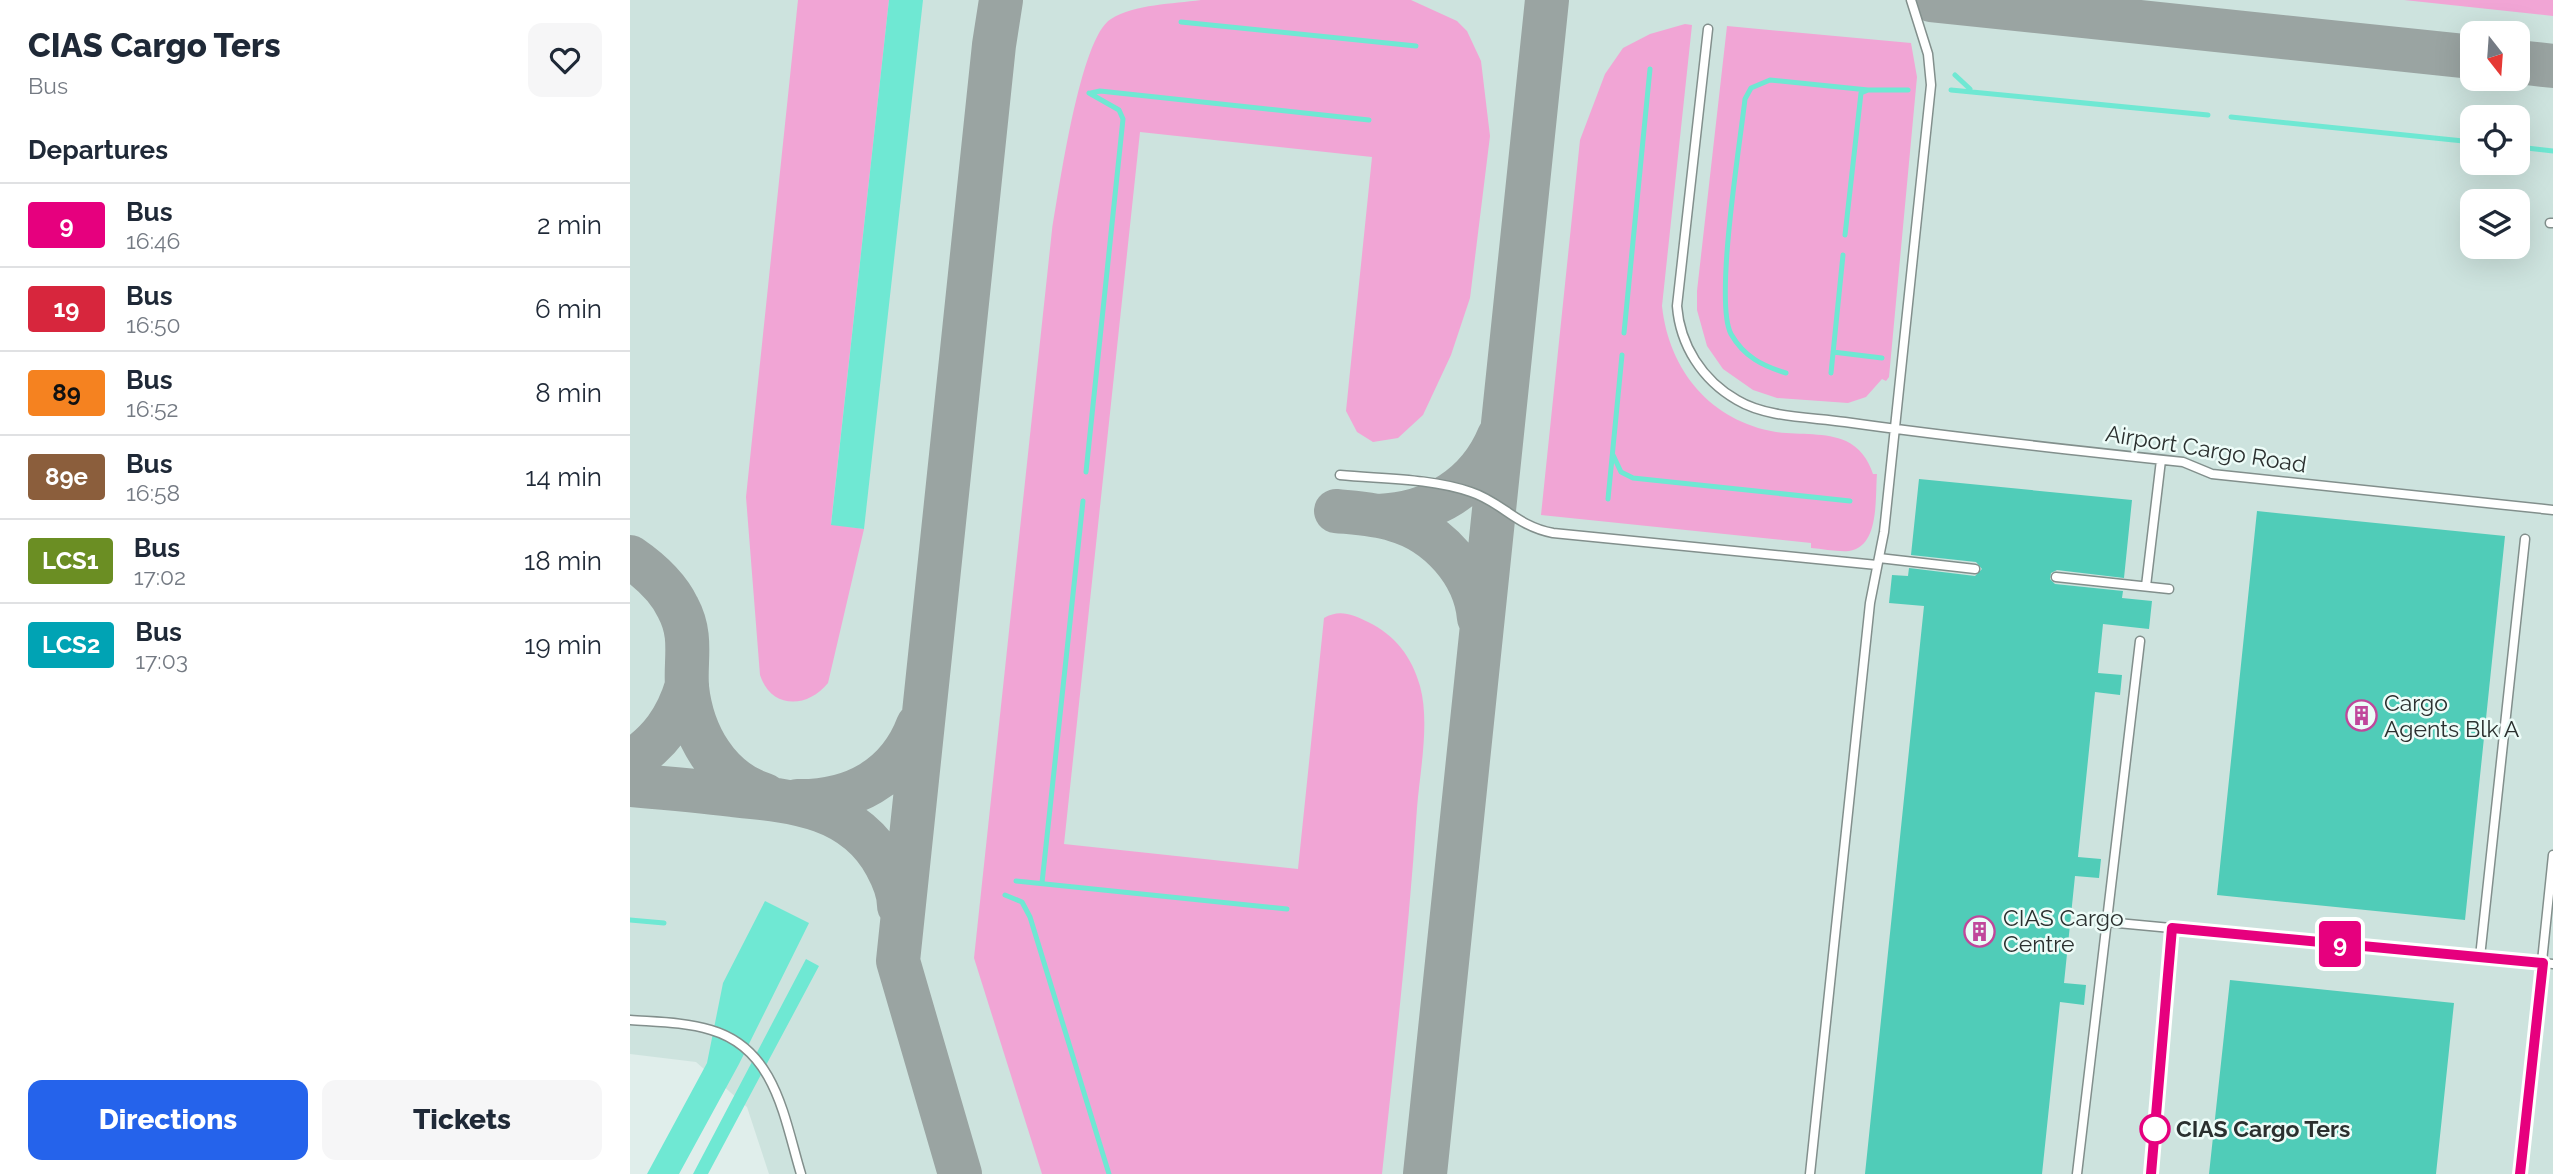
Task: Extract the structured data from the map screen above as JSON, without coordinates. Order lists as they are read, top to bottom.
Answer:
{
  "streets": {
    "lane": ["Airport Cargo Road"]
  },
  "places": {
    "building": ["Cargo Agents Blk A", "CIAS Cargo Centre"],
    "other": ["CIAS Cargo Ters"]
  },
  "lines": ["bus line 9"],
  "north": "bottom",
  "page": {
    "heading": [
      ["CIAS Cargo Ters", "Bus"],
      "Departures"
    ],
    "on_map": "9",
    "list": [
      {
        "mark": "9",
        "name": "Bus",
        "note": "16:46",
        "value": "2 min"
      },
      {
        "mark": "19",
        "name": "Bus",
        "note": "16:50",
        "value": "6 min"
      },
      {
        "mark": "89",
        "name": "Bus",
        "note": "16:52",
        "value": "8 min"
      },
      {
        "mark": "89e",
        "name": "Bus",
        "note": "16:58",
        "value": "14 min"
      },
      {
        "mark": "LCS1",
        "name": "Bus",
        "note": "17:02",
        "value": "18 min"
      },
      {
        "mark": "LCS2",
        "name": "Bus",
        "note": "17:03",
        "value": "19 min"
      }
    ],
    "buttons": ["Directions", "Tickets"]
  }
}
